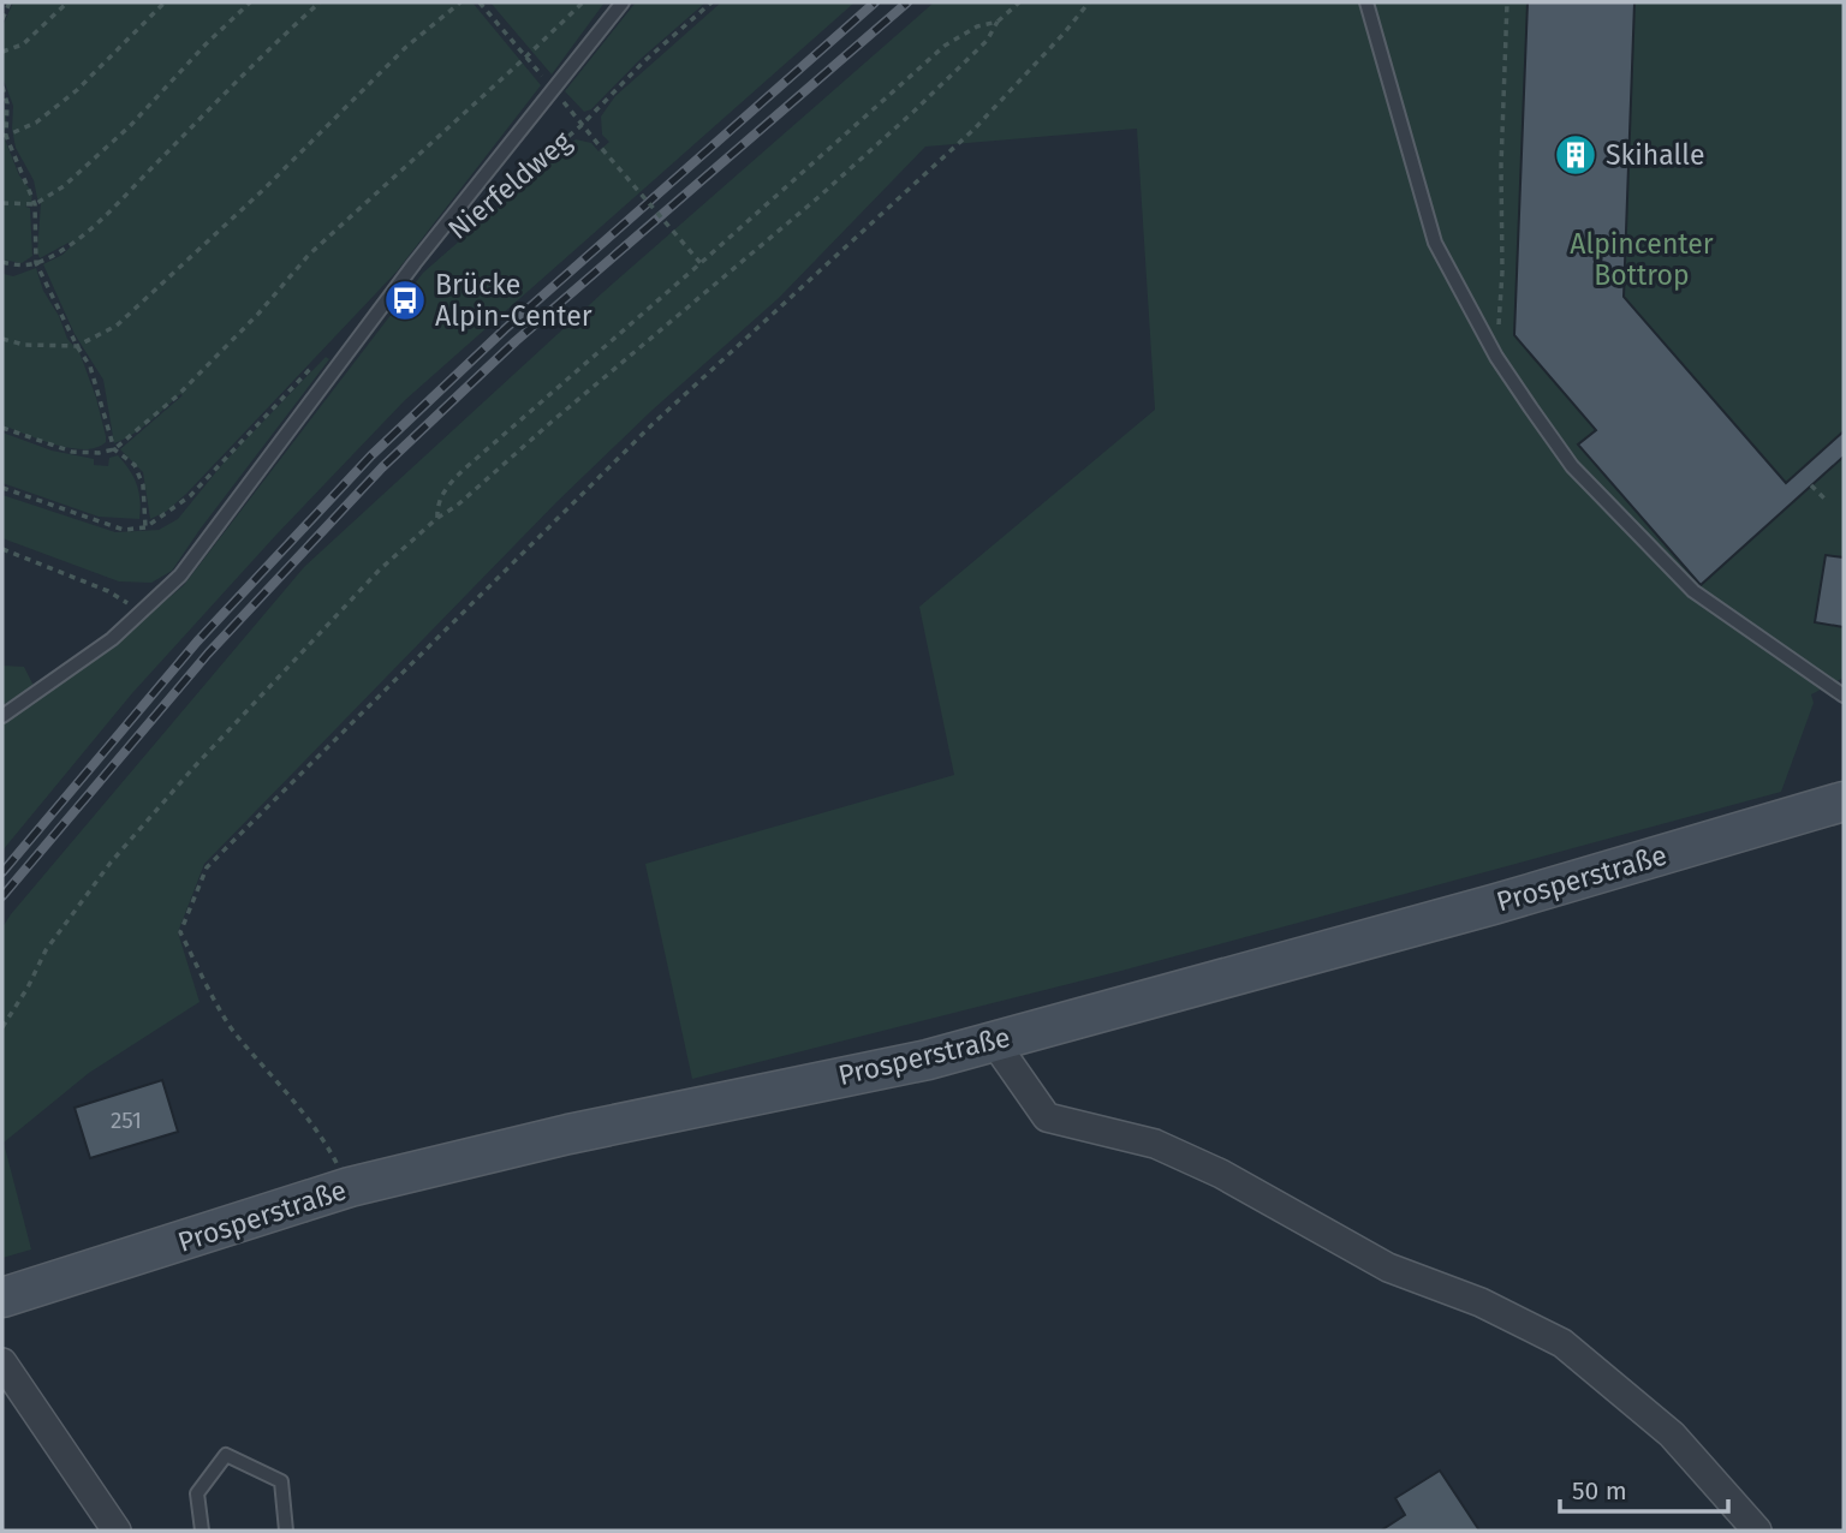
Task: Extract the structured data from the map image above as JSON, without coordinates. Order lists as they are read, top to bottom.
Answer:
{
  "streets": {
    "main road": ["Prosperstraße"],
    "path": ["Nierfeldweg"]
  },
  "parks": ["Alpincenter Bottrop"],
  "places": {
    "building": ["Skihalle"],
    "bus stop": ["Brücke Alpin-Center"]
  },
  "house_numbers": ["251"],
  "scale_bar": "50 m"
}
